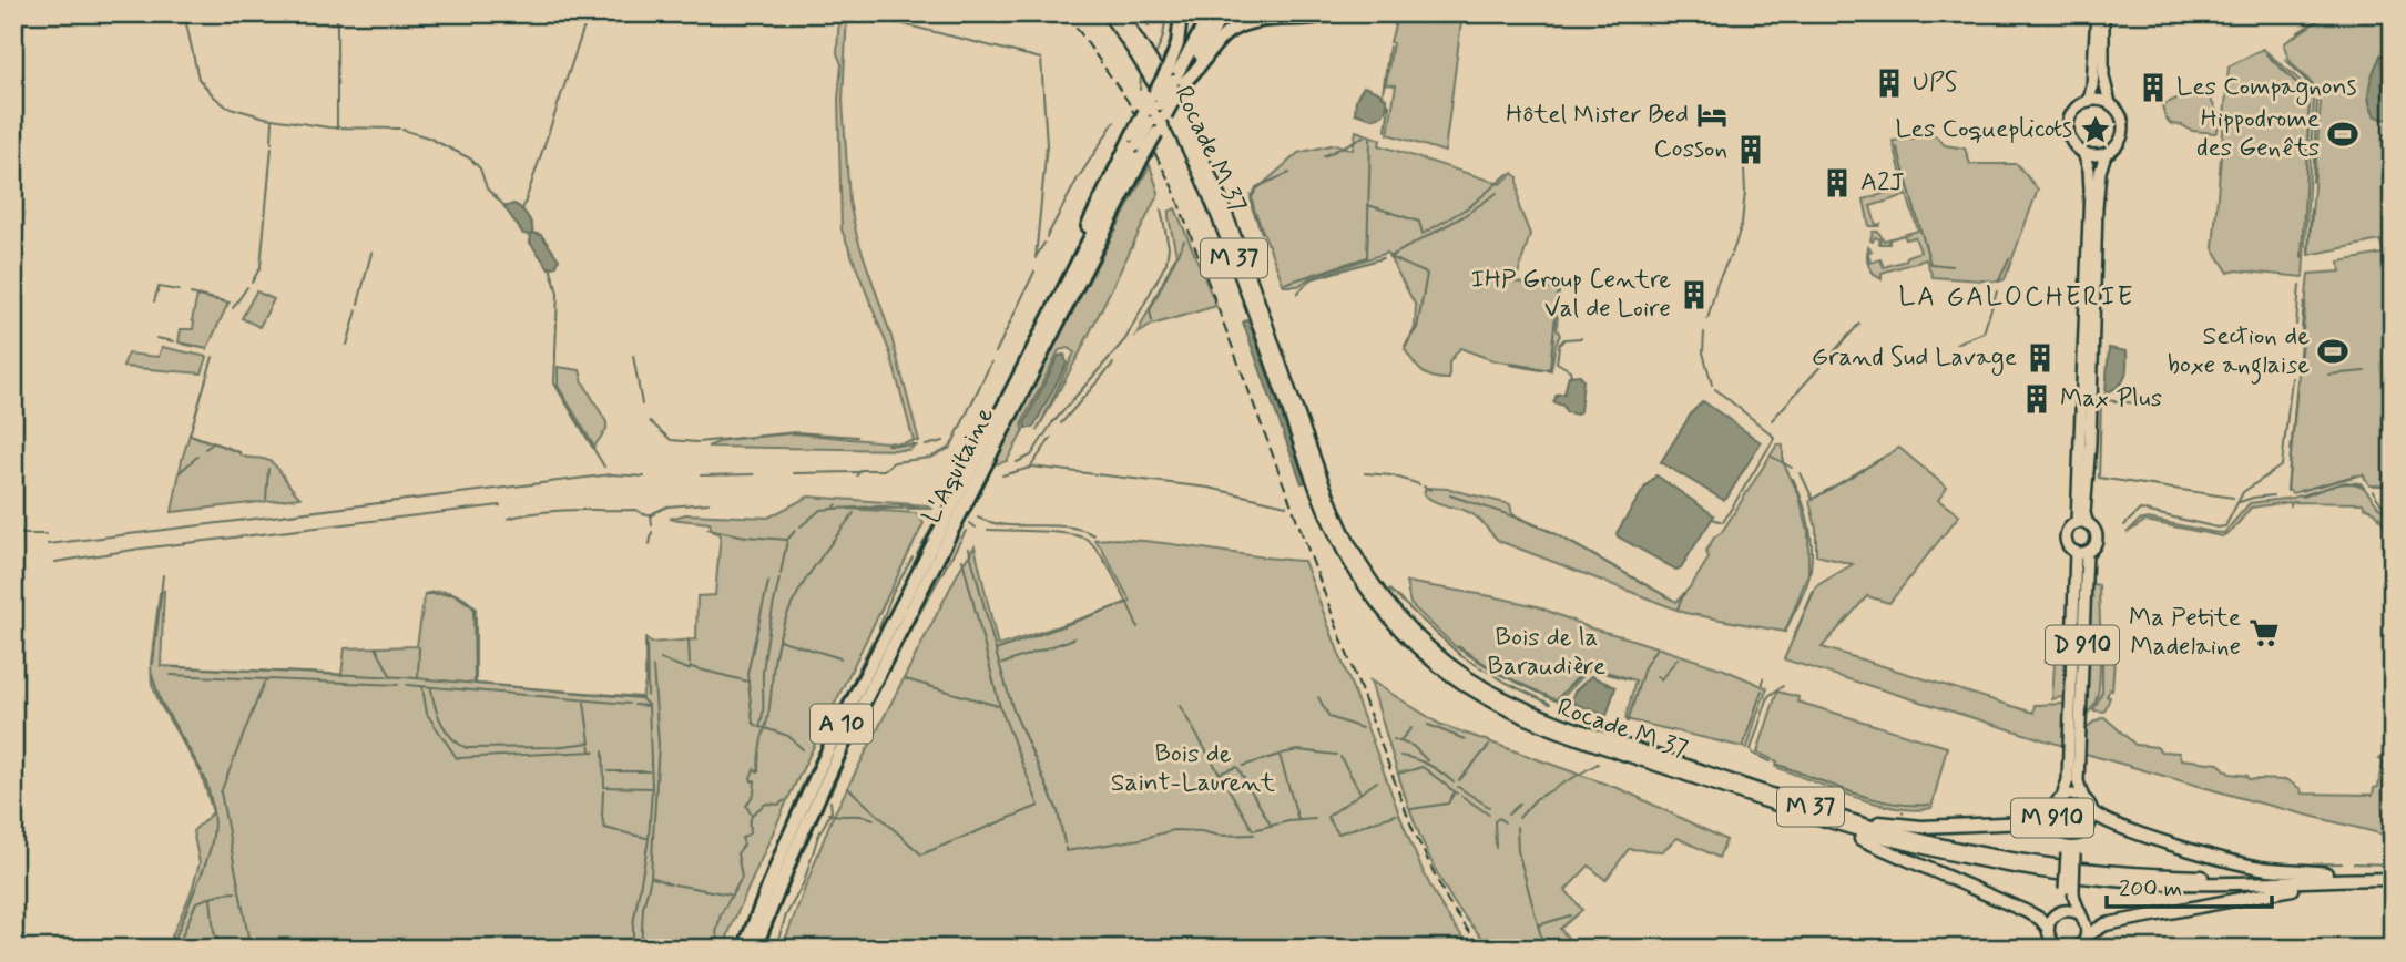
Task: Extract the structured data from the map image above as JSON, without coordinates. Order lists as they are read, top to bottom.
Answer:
{
  "streets": {
    "highway": [
      "Rocade M 37",
      "M 37",
      "L'Aquitaine",
      "A 10"
    ],
    "main road": ["D 910", "M 910"]
  },
  "crossings": [
    ["D 910", "M 910"]
  ],
  "districts": ["LA GALOCHERIE"],
  "parks": ["Bois de la Baraudière", "Bois de Saint-Laurent"],
  "places": {
    "building": [
      "UPS",
      "Les Compagnons",
      "Cosson",
      "A2J",
      "IHP Group Centre Val de Loire",
      "Grand Sud Lavage",
      "Max Plus"
    ],
    "hotel": ["Hôtel Mister Bed"],
    "place": ["Les Coqueplicots"],
    "sports": ["Hippodrome des Genêts", "Section de boxe anglaise"],
    "supermarket": ["Ma Petite Madelaine"]
  },
  "scale_bar": "200 m"
}
